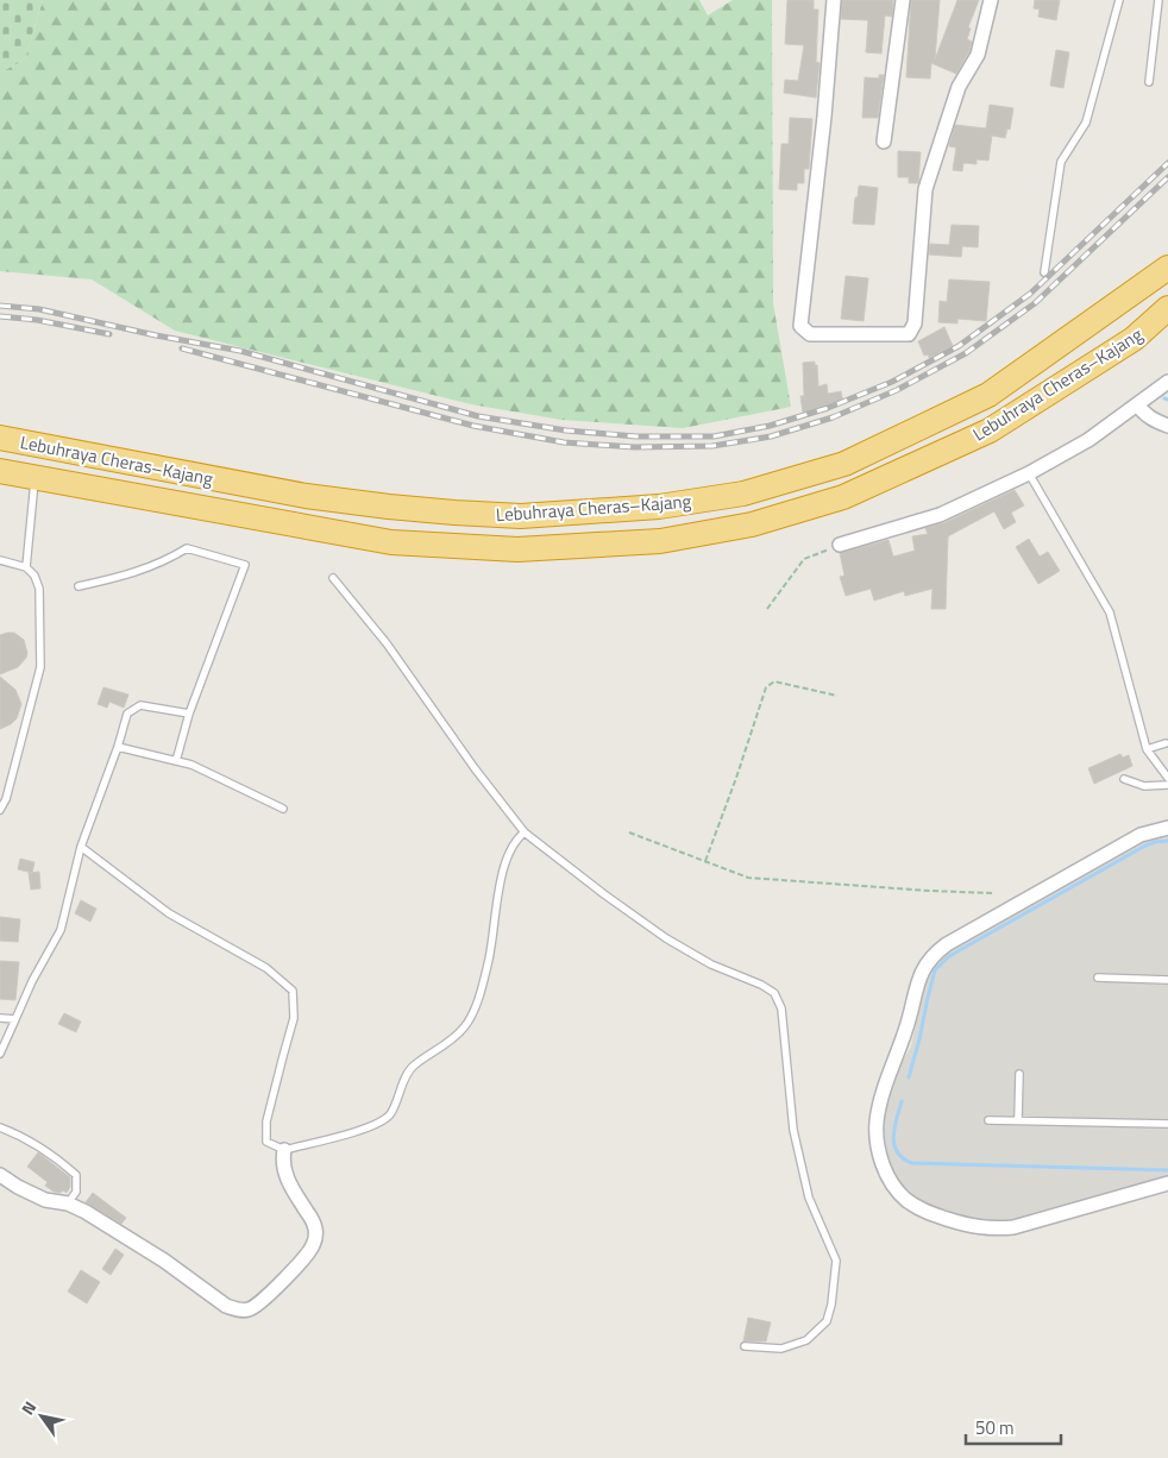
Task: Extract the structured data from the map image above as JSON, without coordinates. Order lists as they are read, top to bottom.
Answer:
{
  "streets": {
    "highway": ["Lebuhraya Cheras–Kajang"]
  },
  "scale_bar": "50 m",
  "north": "top left"
}
